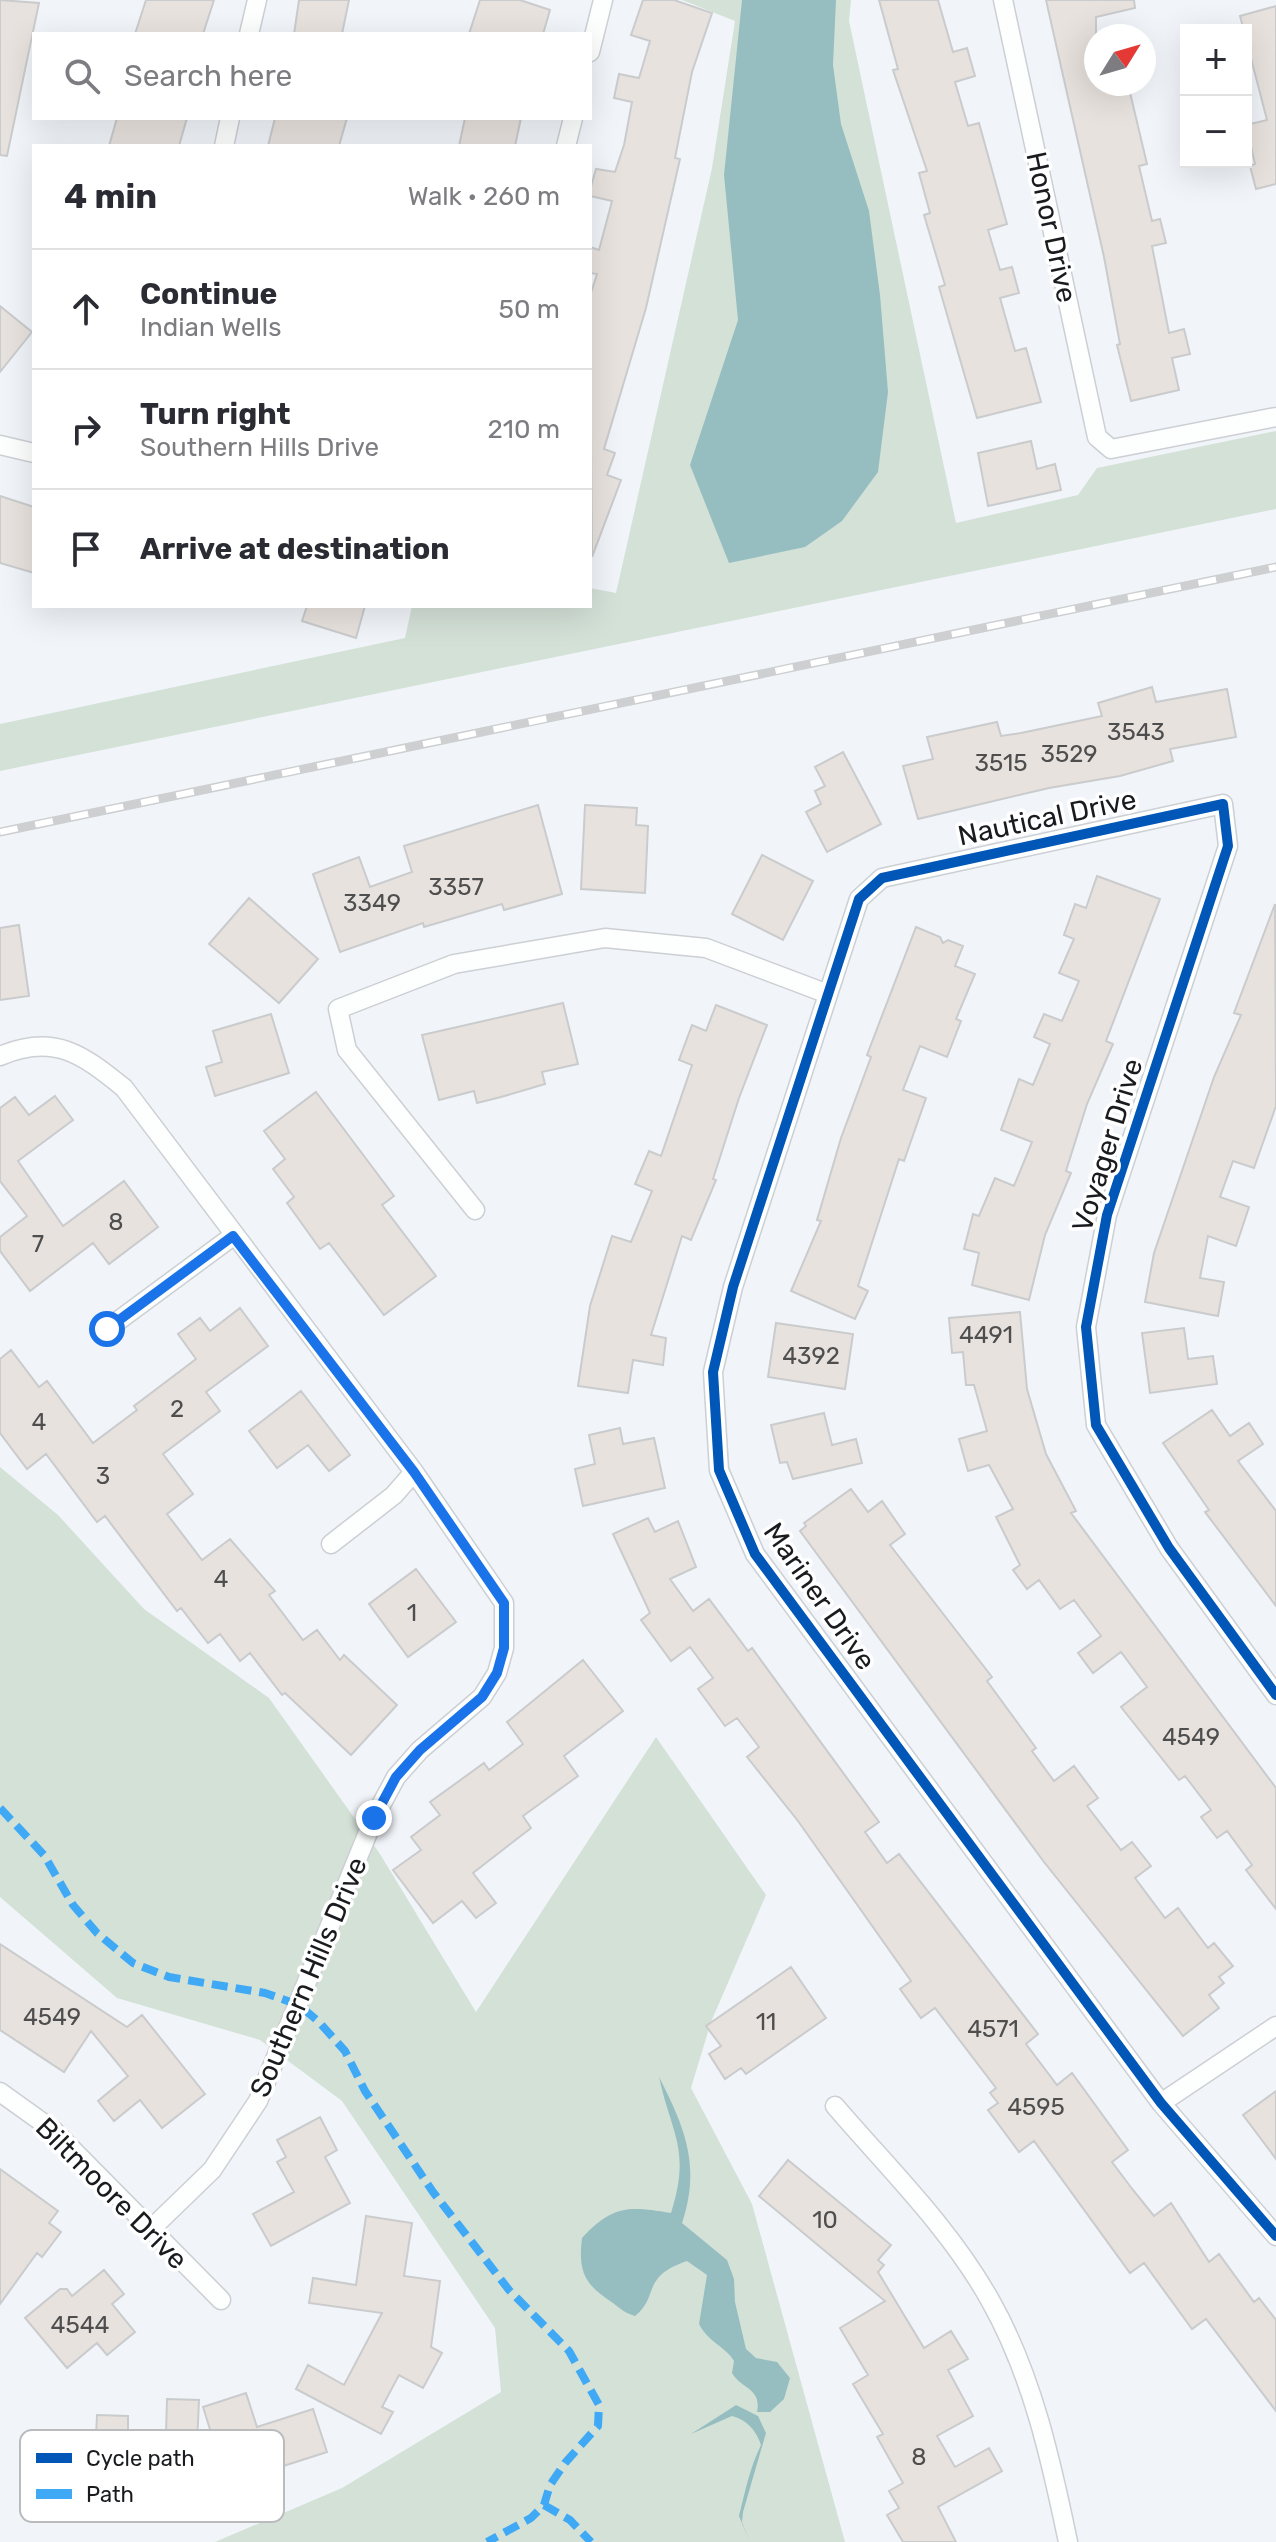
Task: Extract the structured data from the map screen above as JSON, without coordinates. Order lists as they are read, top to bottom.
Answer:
{
  "streets": {
    "street": [
      "Honor Drive",
      "Nautical Drive",
      "Voyager Drive",
      "Mariner Drive",
      "Southern Hills Drive",
      "Biltmoore Drive"
    ]
  },
  "crossings": [
    ["Nautical Drive", "Voyager Drive"],
    ["Nautical Drive", "Mariner Drive"],
    ["Southern Hills Drive", "Biltmoore Drive"]
  ],
  "house_numbers": [
    "3543",
    "3529",
    "3515",
    "3357",
    "3349",
    "8",
    "7",
    "4491",
    "4392",
    "2",
    "4",
    "3",
    "4",
    "1",
    "4549",
    "4549",
    "11",
    "4571",
    "4595",
    "10",
    "4544",
    "8"
  ],
  "legend": ["Cycle path", "Path"],
  "north": "top right",
  "page": {
    "map_buttons": ["+", "−"],
    "search": "Search here",
    "heading": ["4 min", "Walk · 260 m"],
    "list": [
      ["Continue", "Indian Wells", "50 m"],
      ["Turn right", "Southern Hills Drive", "210 m"],
      "Arrive at destination"
    ]
  }
}
